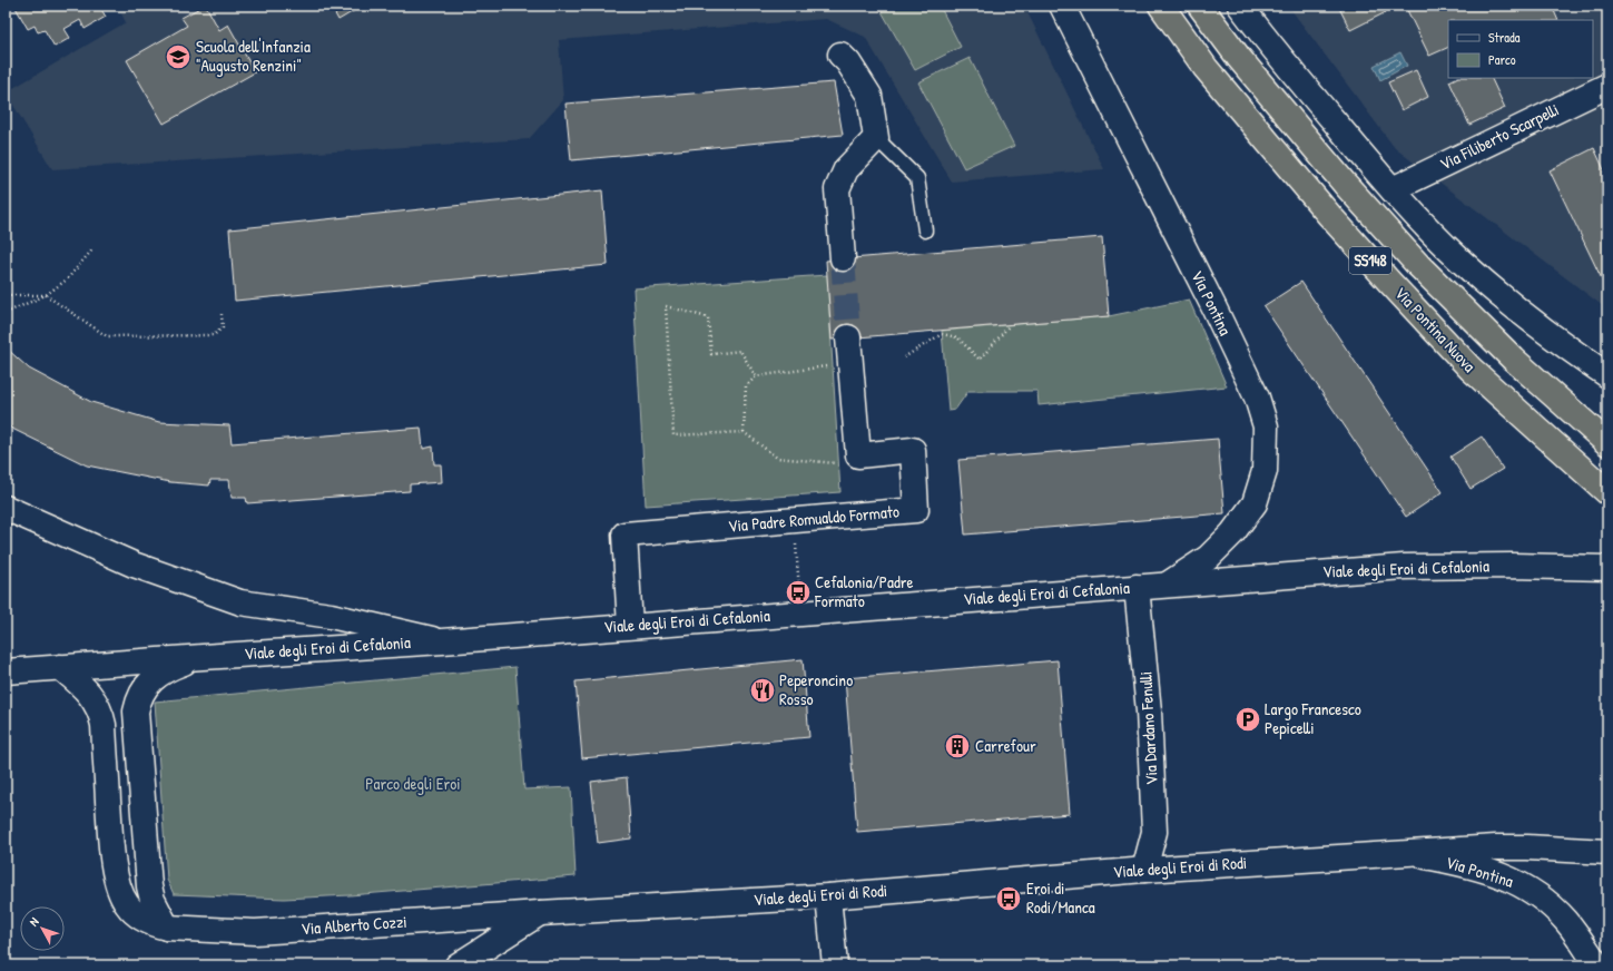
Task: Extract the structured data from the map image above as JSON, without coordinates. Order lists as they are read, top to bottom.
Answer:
{
  "streets": {
    "highway": ["SS148", "Via Pontina Nuova"],
    "main road": [
      "Via Filiberto Scarpelli",
      "Via Pontina",
      "Via Padre Romualdo Formato",
      "Viale degli Eroi di Cefalonia",
      "Via Dardano Fenulli",
      "Viale degli Eroi di Rodi",
      "Via Alberto Cozzi"
    ]
  },
  "crossings": [
    ["Via Pontina", "Viale degli Eroi di Cefalonia"],
    ["Via Pontina", "Viale degli Eroi di Rodi"],
    ["Via Padre Romualdo Formato", "Viale degli Eroi di Cefalonia"],
    ["Viale degli Eroi di Cefalonia", "Via Dardano Fenulli"],
    ["Viale degli Eroi di Cefalonia", "Via Alberto Cozzi"],
    ["Via Dardano Fenulli", "Viale degli Eroi di Rodi"],
    ["Viale degli Eroi di Rodi", "Via Alberto Cozzi"]
  ],
  "parks": ["Parco degli Eroi"],
  "places": {
    "school or university": ["Scuola dell'Infanzia \"Augusto Renzini\""],
    "bus stop": ["Cefalonia/Padre Formato", "Eroi di Rodi/Manca"],
    "restaurant": ["Peperoncino Rosso"],
    "parking": ["Largo Francesco Pepicelli"],
    "building": ["Carrefour"]
  },
  "legend": ["Strada", "Parco"],
  "north": "top left"
}
